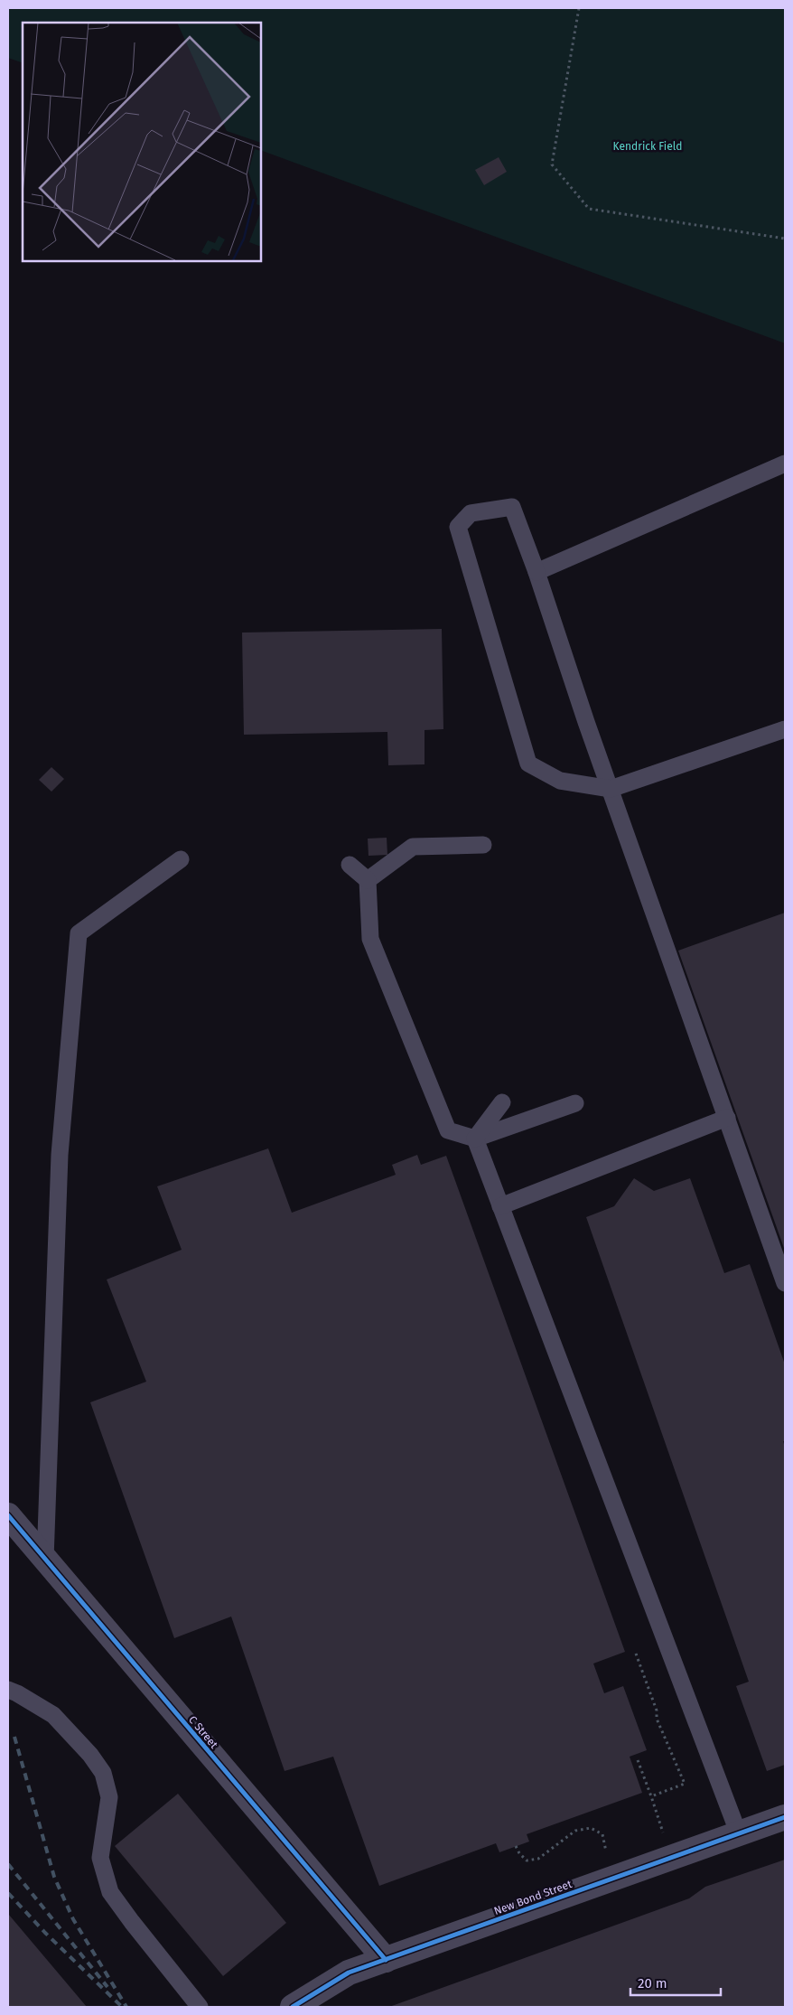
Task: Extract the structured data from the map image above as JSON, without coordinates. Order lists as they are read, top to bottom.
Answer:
{
  "streets": {
    "street": ["C Street", "New Bond Street"]
  },
  "crossings": [
    ["C Street", "New Bond Street"]
  ],
  "parks": ["Kendrick Field"],
  "scale_bar": "20 m"
}
